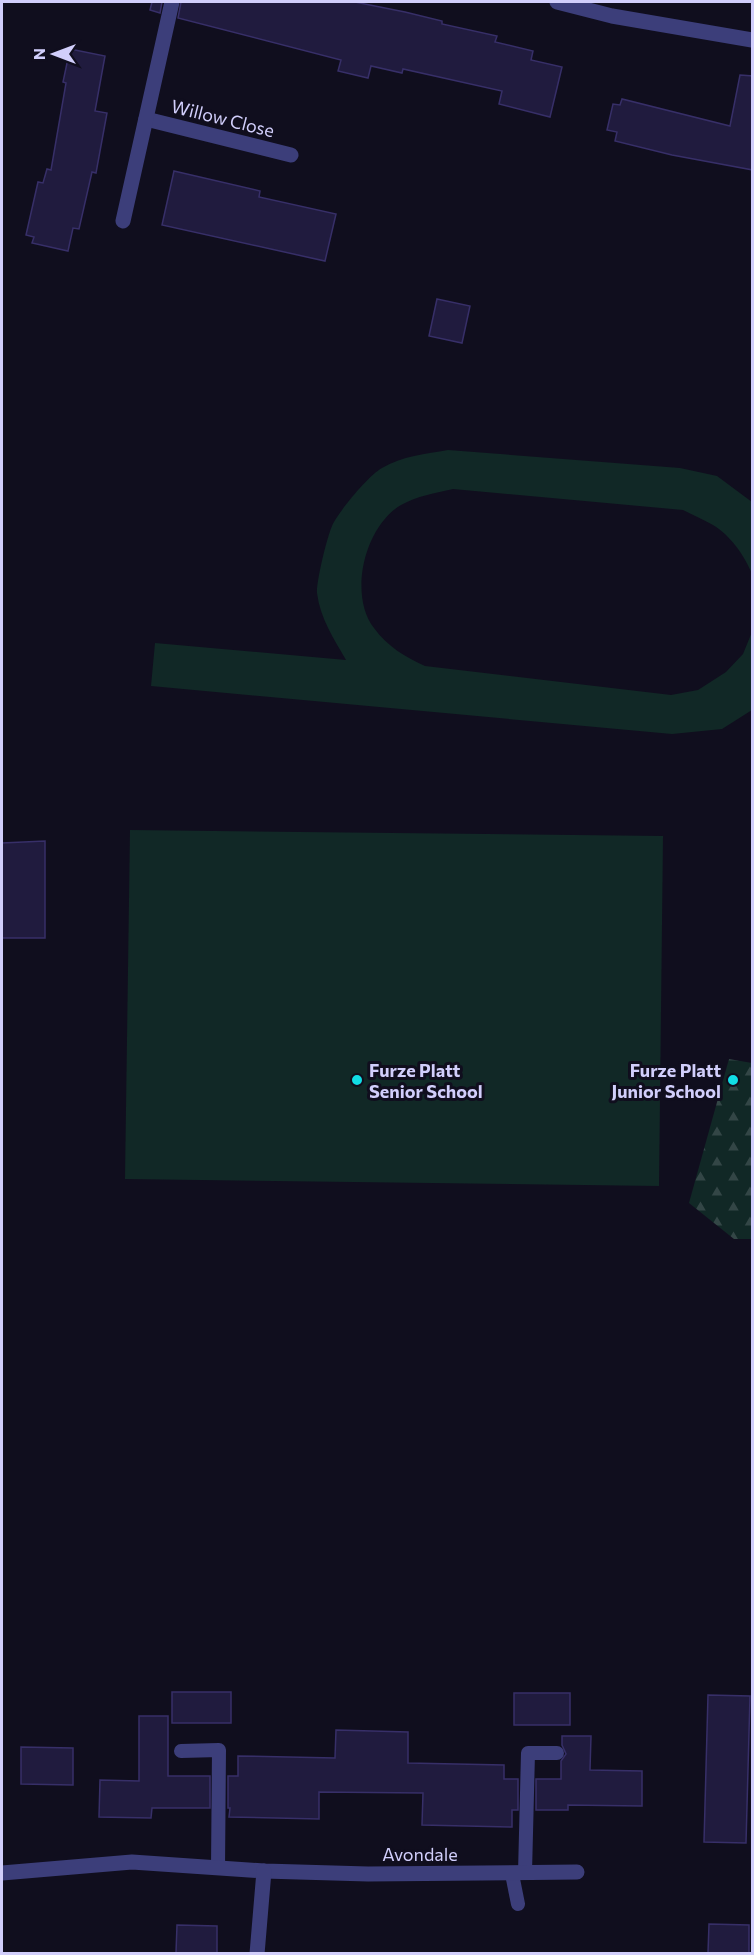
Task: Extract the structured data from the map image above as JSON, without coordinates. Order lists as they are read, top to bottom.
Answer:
{
  "streets": {
    "street": ["Willow Close", "Avondale"]
  },
  "places": ["Furze Platt Senior School", "Furze Platt Junior School"],
  "north": "left"
}
